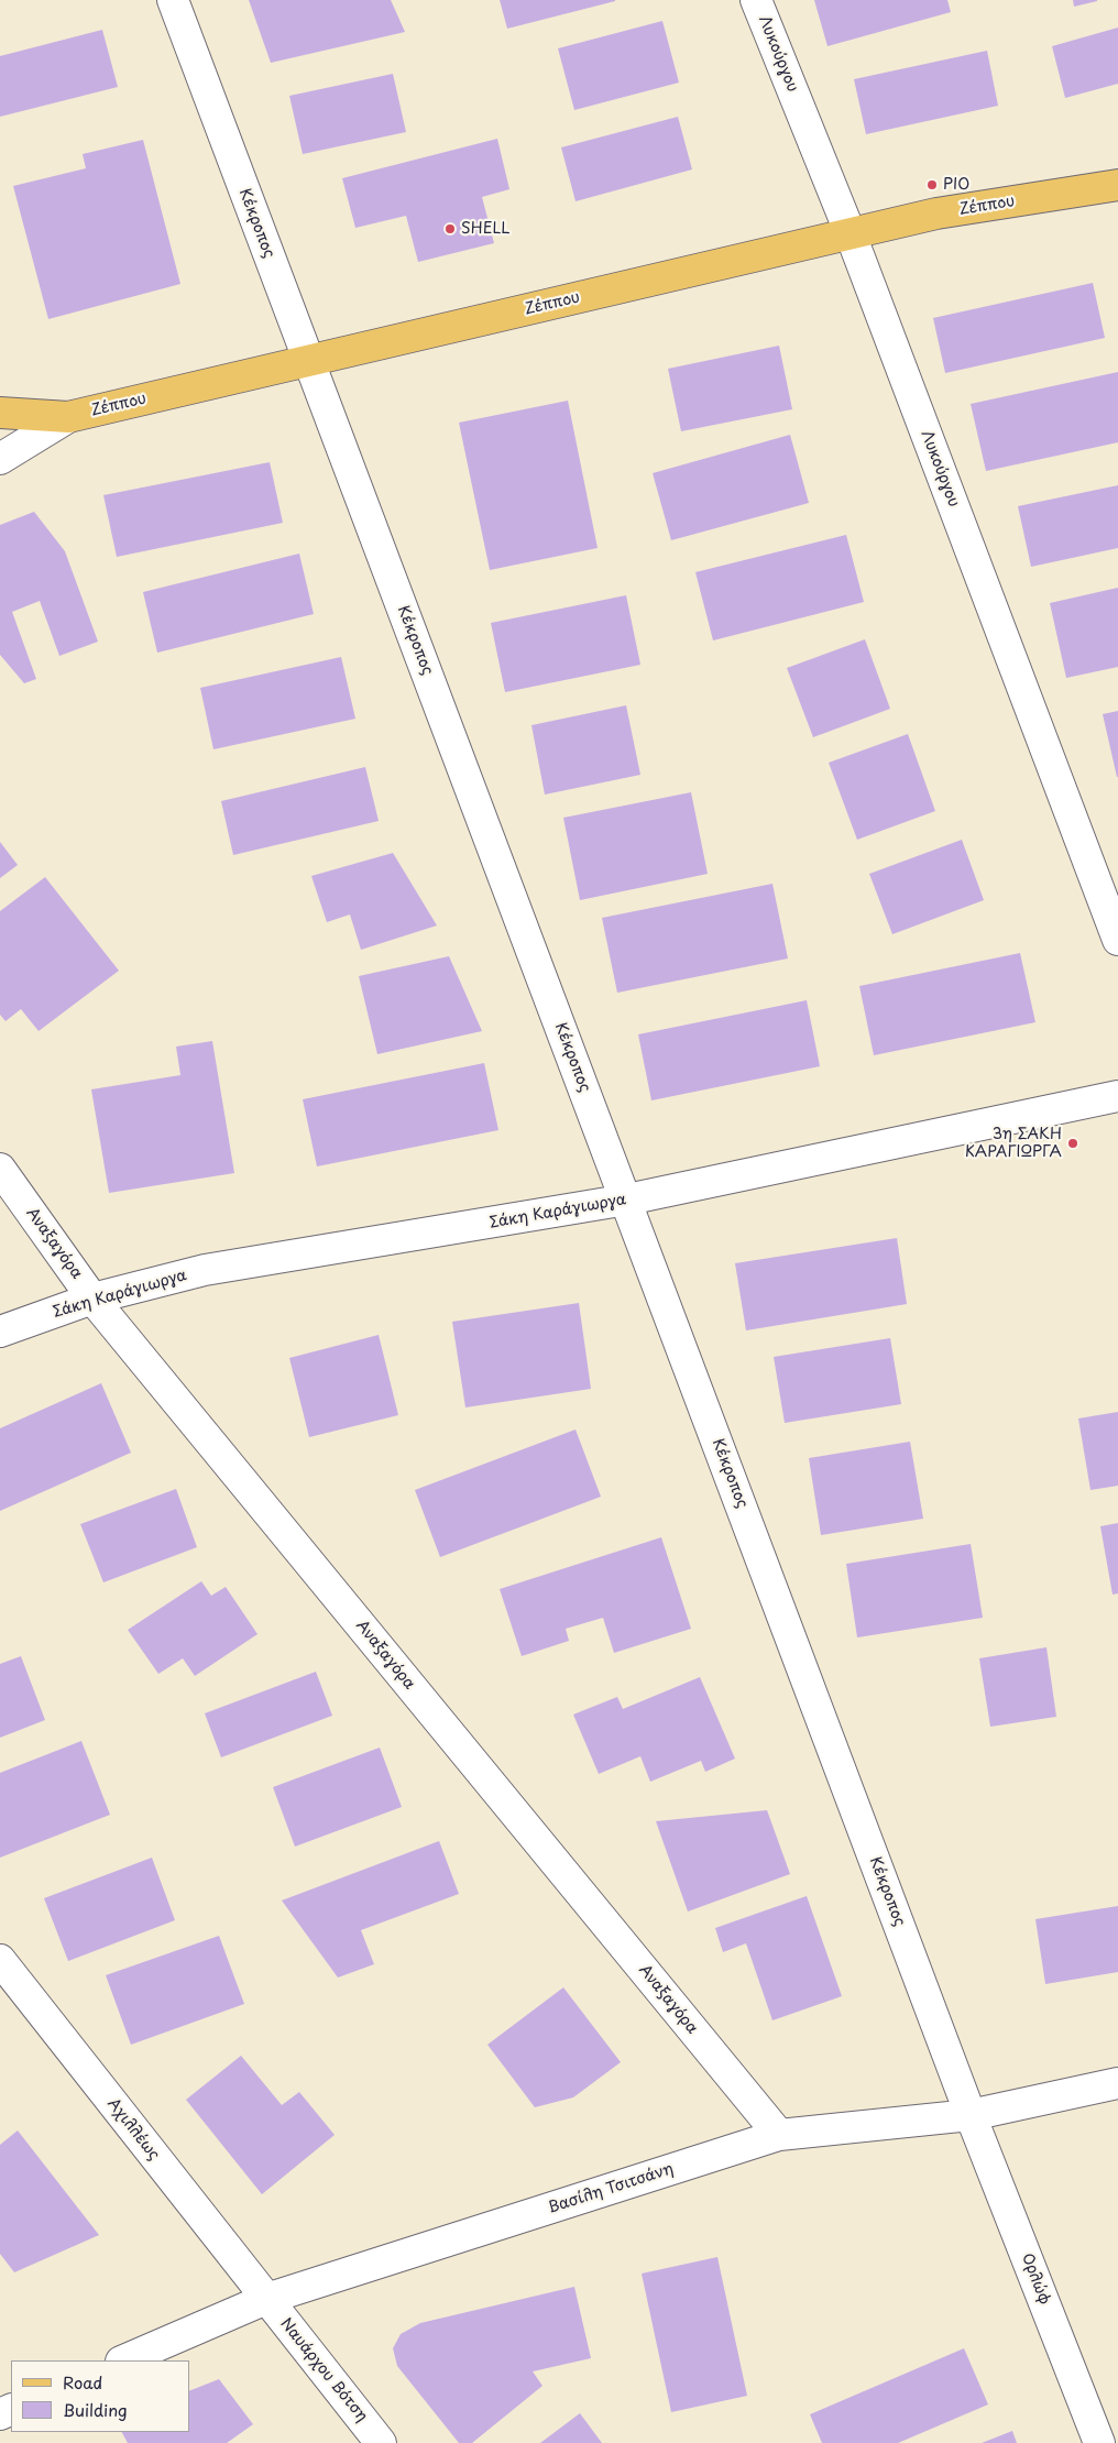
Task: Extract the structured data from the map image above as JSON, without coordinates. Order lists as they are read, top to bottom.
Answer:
{
  "streets": {
    "main road": ["Ζέππου"],
    "street": [
      "Λυκούργου",
      "Κέκροπος",
      "Σάκη Καράγιωργα",
      "Αναξαγόρα",
      "Αχιλλέως",
      "Βασίλη Τσιτσάνη",
      "Ορλώφ",
      "Ναυάρχου Βότση"
    ]
  },
  "crossings": [
    ["Λυκούργου", "Ζέππου"],
    ["Ζέππου", "Κέκροπος"],
    ["Κέκροπος", "Σάκη Καράγιωργα"],
    ["Κέκροπος", "Βασίλη Τσιτσάνη"],
    ["Κέκροπος", "Ορλώφ"],
    ["Σάκη Καράγιωργα", "Αναξαγόρα"],
    ["Αναξαγόρα", "Βασίλη Τσιτσάνη"],
    ["Αχιλλέως", "Βασίλη Τσιτσάνη"],
    ["Αχιλλέως", "Ναυάρχου Βότση"],
    ["Βασίλη Τσιτσάνη", "Ορλώφ"],
    ["Βασίλη Τσιτσάνη", "Ναυάρχου Βότση"]
  ],
  "places": ["ΡΙΟ", "SHELL", "3η ΣΑΚΗ ΚΑΡΑΓΙΩΡΓΑ"],
  "legend": ["Road", "Building"]
}
